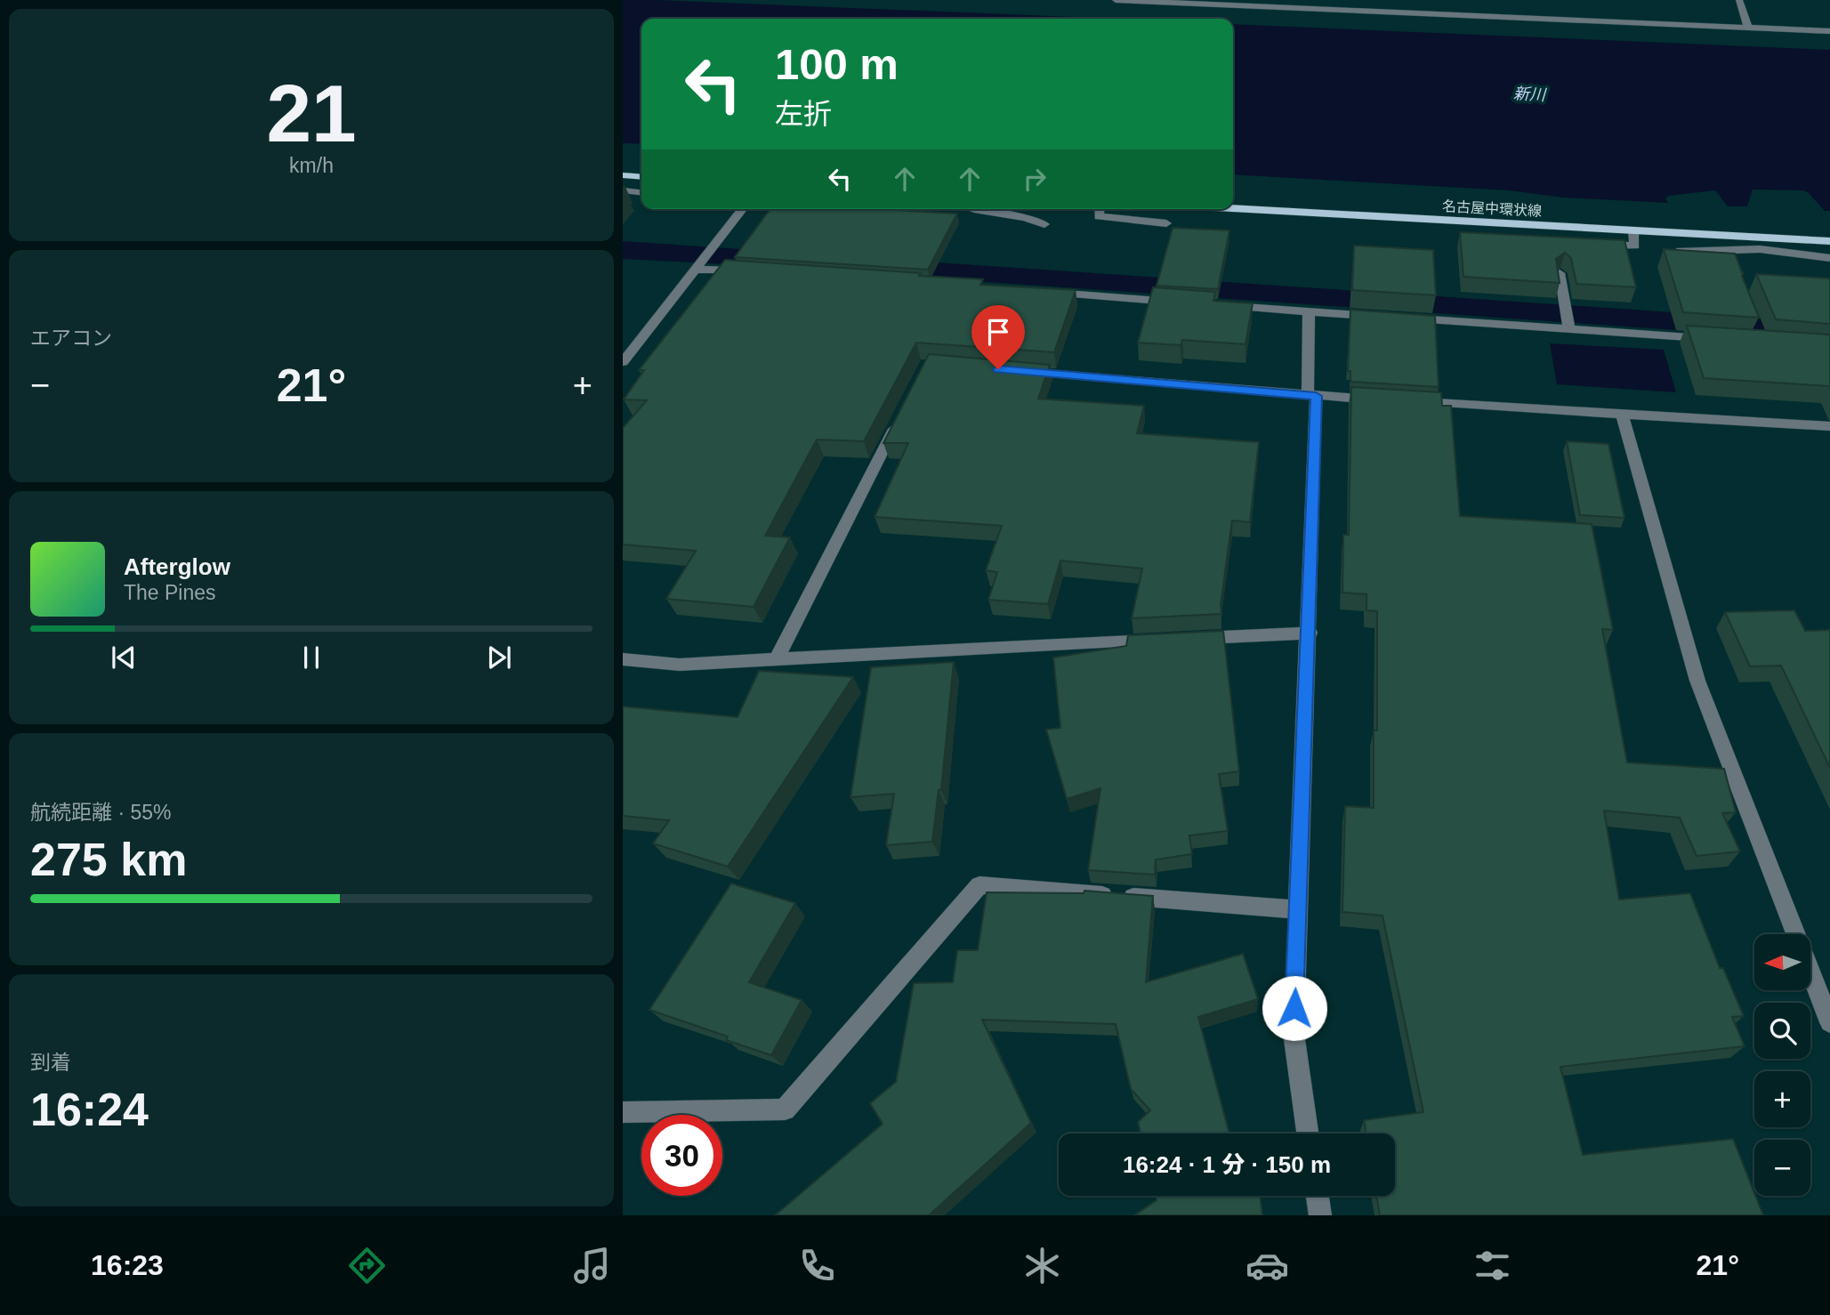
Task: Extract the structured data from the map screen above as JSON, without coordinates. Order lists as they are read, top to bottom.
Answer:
{
  "streets": {
    "main road": ["名古屋中環状線"]
  },
  "water": ["新川"],
  "north": "left",
  "page": {
    "tile": [
      ["21", "km/h"],
      "エアコン",
      ["航続距離 · 55%", "275 km"],
      ["到着", "16:24"]
    ],
    "turn": ["100 m", "左折"],
    "heat": ["−", "21°", "+"],
    "song": ["Afterglow", "The Pines"],
    "map_buttons": ["+", "−"],
    "limit": "30",
    "trip": "16:24 · 1 分 · 150 m",
    "tabs": ["16:23", "21°"]
  }
}
